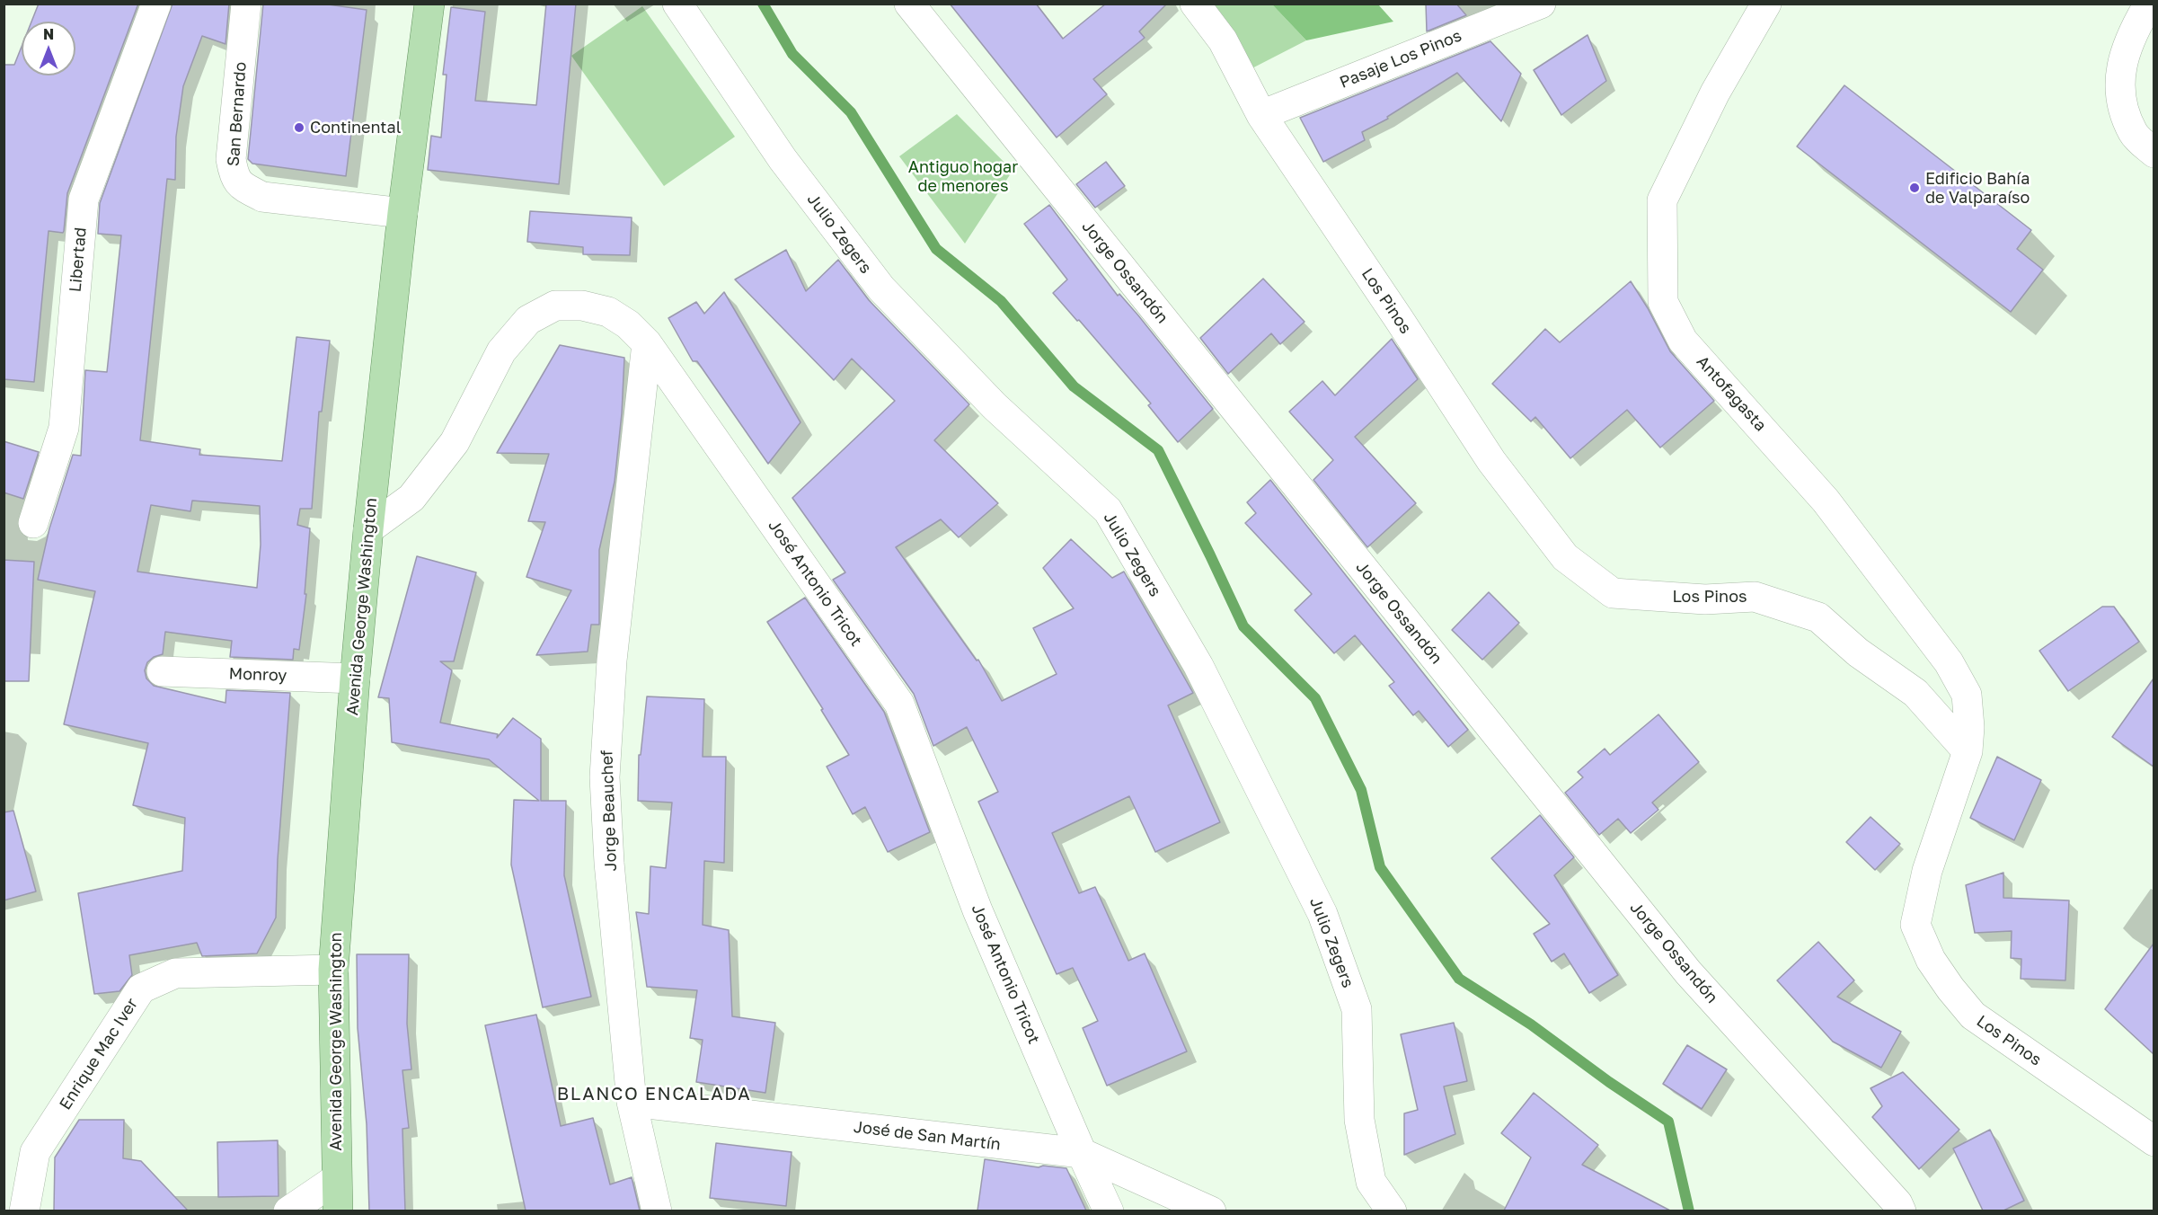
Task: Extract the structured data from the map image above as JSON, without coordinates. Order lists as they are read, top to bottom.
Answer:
{
  "streets": {
    "main road": ["Avenida George Washington"],
    "street": [
      "Pasaje Los Pinos",
      "San Bernardo",
      "Julio Zegers",
      "Libertad",
      "Jorge Ossandón",
      "Los Pinos",
      "Antofagasta",
      "José Antonio Tricot",
      "Monroy",
      "Jorge Beauchef",
      "Enrique Mac Iver",
      "José de San Martín"
    ]
  },
  "crossings": [
    ["Pasaje Los Pinos", "Los Pinos"],
    ["San Bernardo", "Avenida George Washington"],
    ["Los Pinos", "Antofagasta"],
    ["José Antonio Tricot", "Avenida George Washington"],
    ["José Antonio Tricot", "Jorge Beauchef"],
    ["José Antonio Tricot", "José de San Martín"],
    ["Avenida George Washington", "Monroy"],
    ["Avenida George Washington", "Enrique Mac Iver"],
    ["Jorge Beauchef", "José de San Martín"]
  ],
  "districts": ["BLANCO ENCALADA"],
  "parks": ["Antiguo hogar de menores"],
  "places": ["Continental", "Edificio Bahía de Valparaíso"],
  "north": "top"
}
